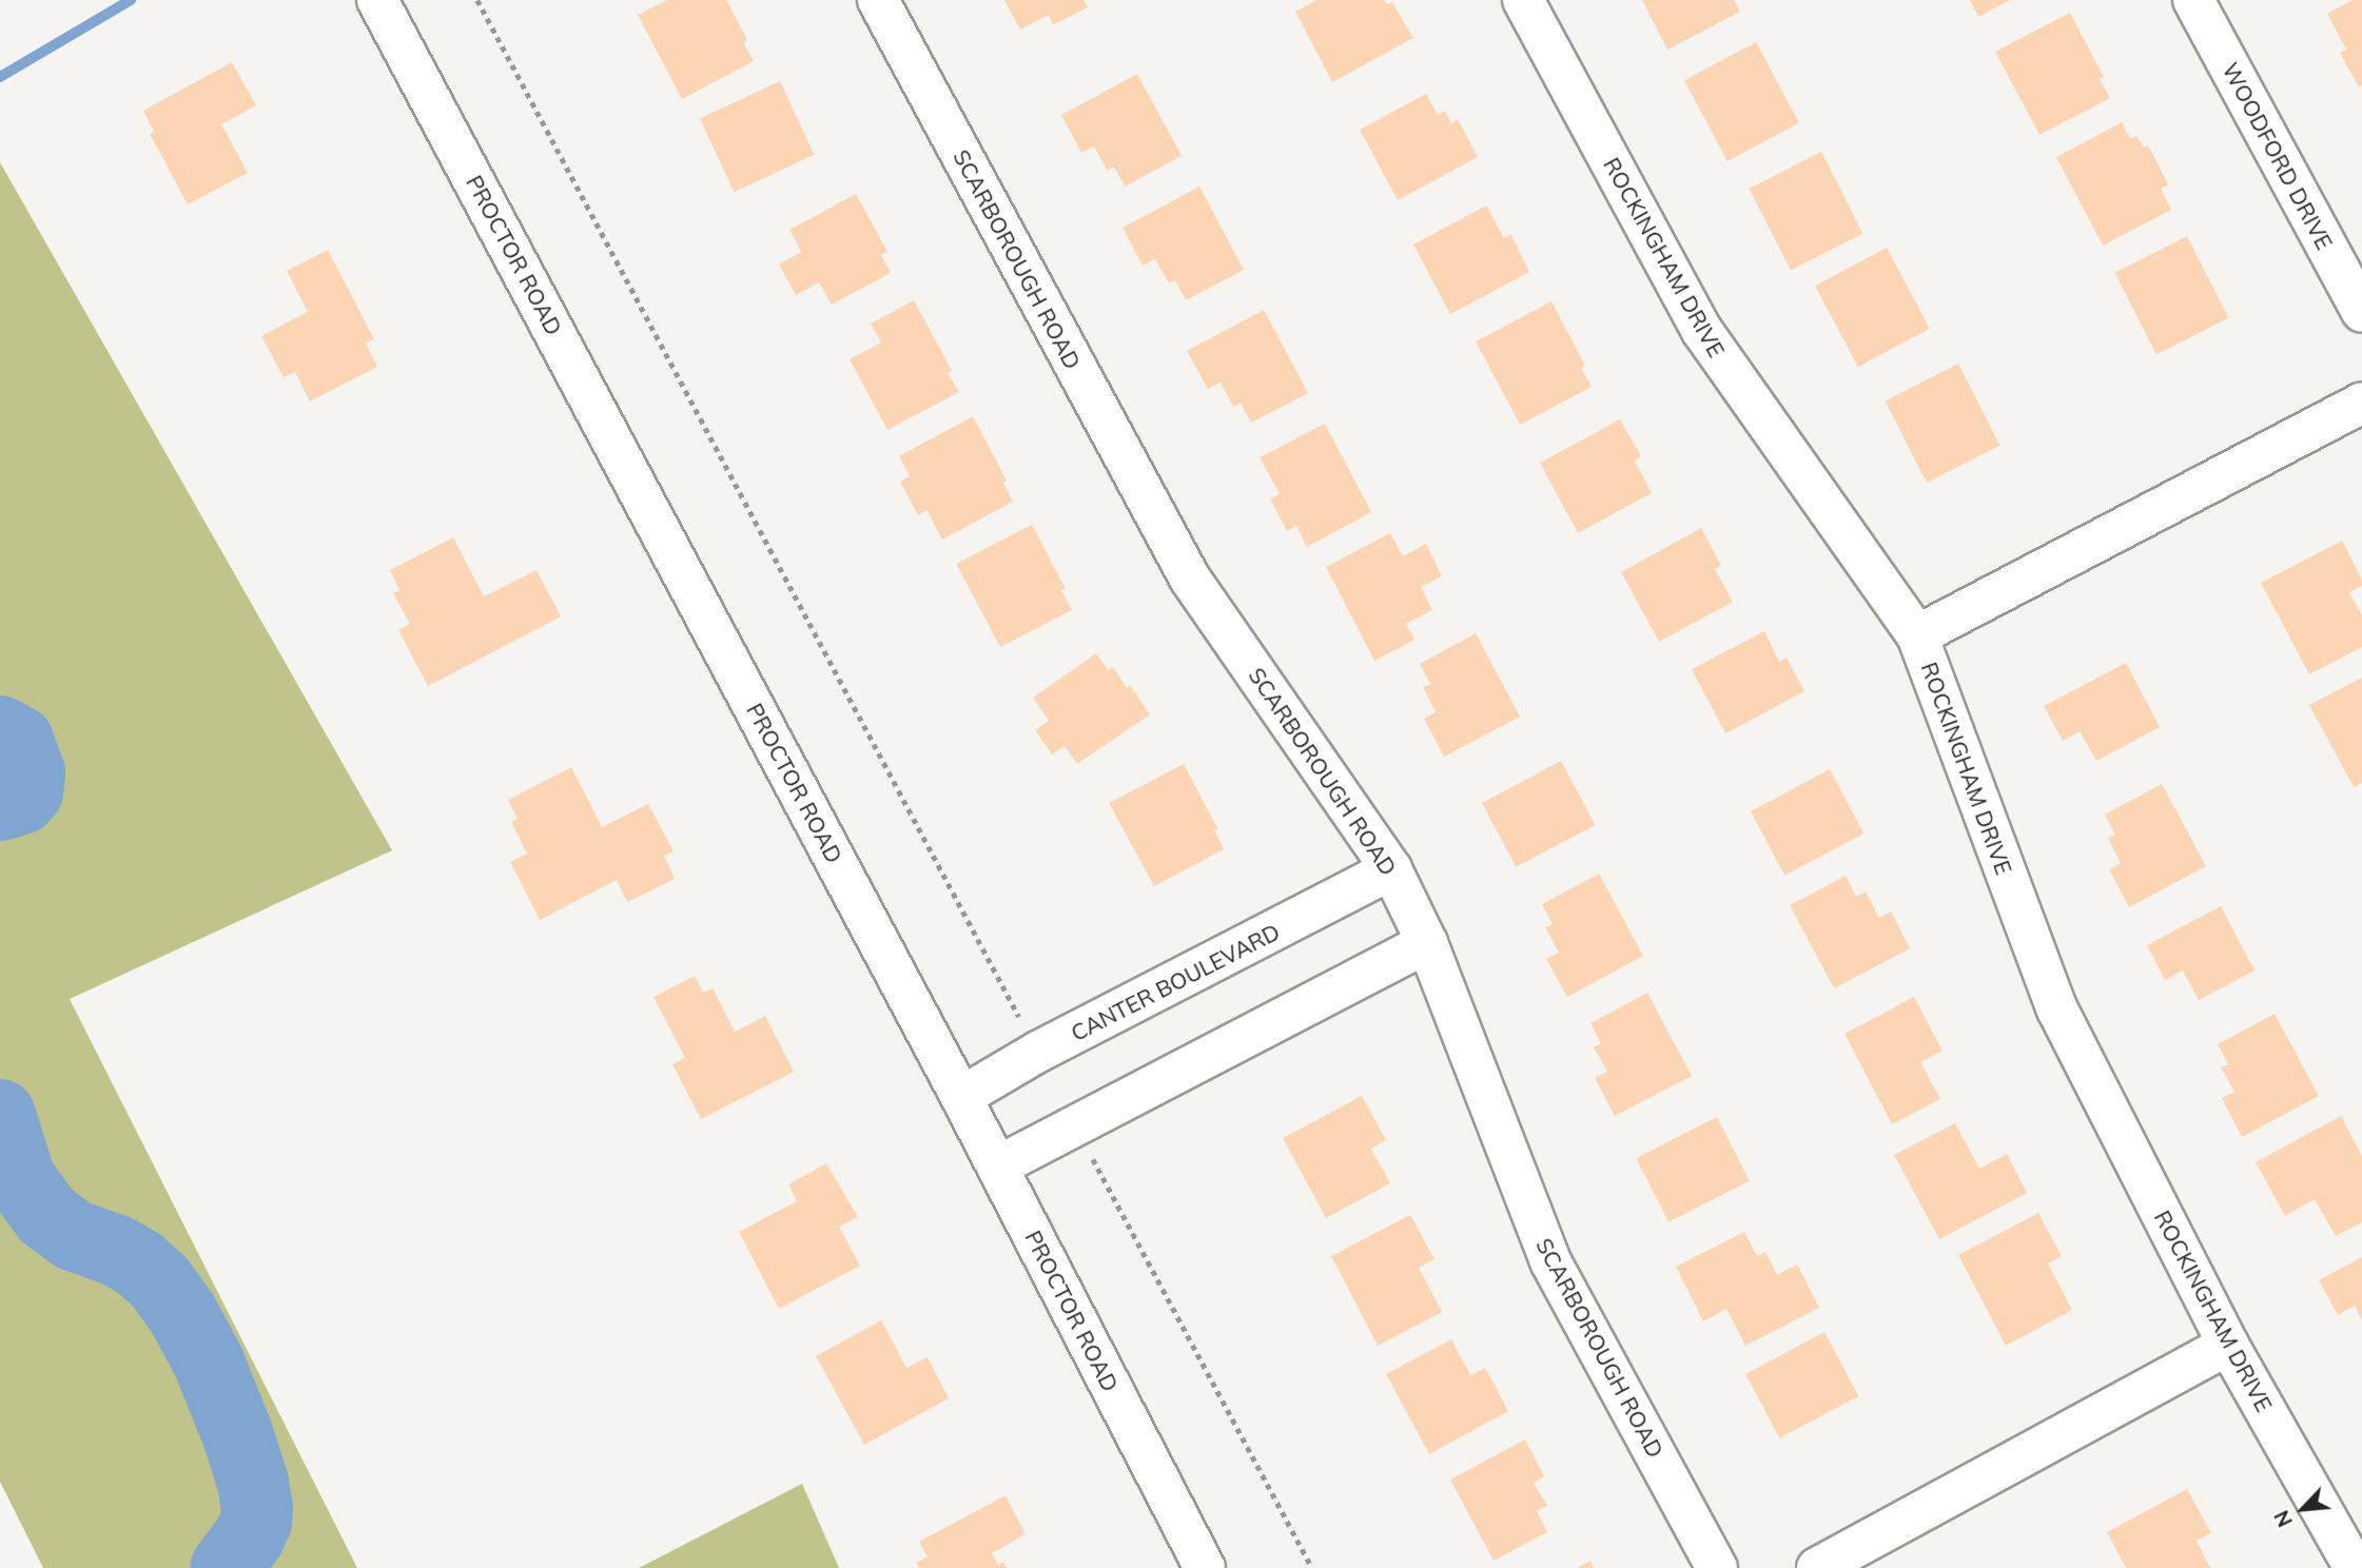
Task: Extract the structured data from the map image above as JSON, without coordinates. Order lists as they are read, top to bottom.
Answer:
{
  "streets": {
    "street": [
      "WOODFORD DRIVE",
      "PROCTOR ROAD",
      "ROCKINGHAM DRIVE",
      "SCARBOROUGH ROAD",
      "CANTER BOULEVARD"
    ]
  },
  "crossings": [
    ["PROCTOR ROAD", "CANTER BOULEVARD"],
    ["SCARBOROUGH ROAD", "CANTER BOULEVARD"]
  ],
  "north": "bottom left"
}
